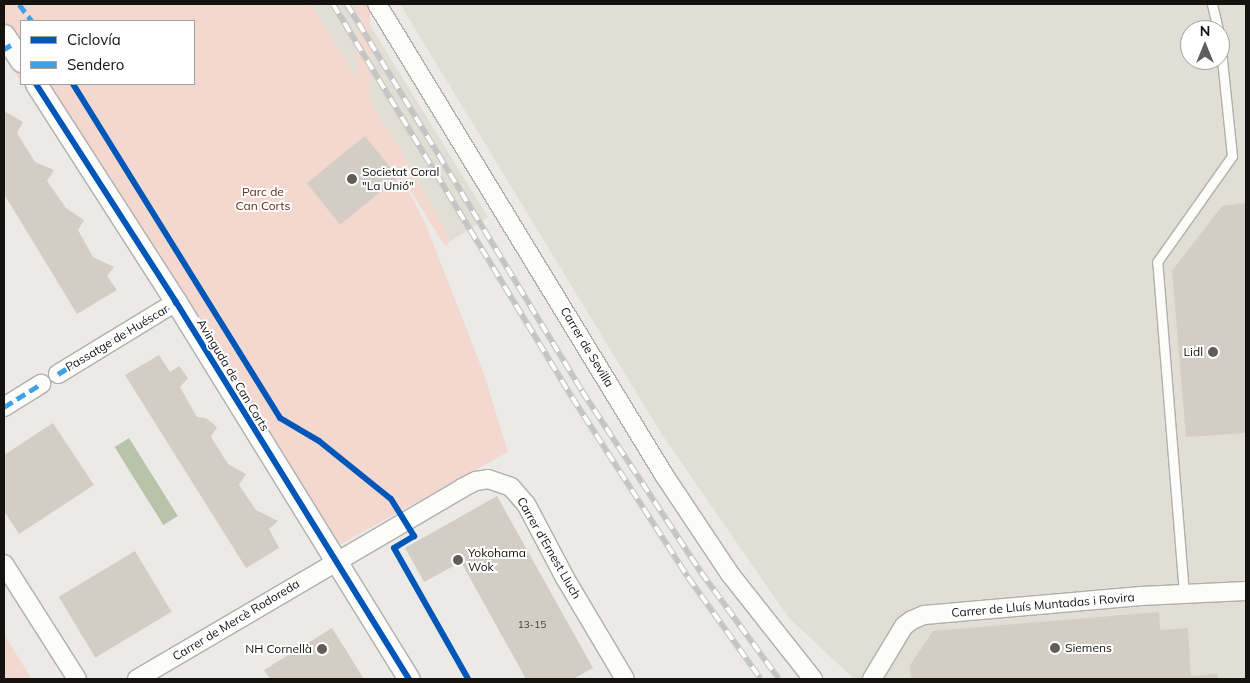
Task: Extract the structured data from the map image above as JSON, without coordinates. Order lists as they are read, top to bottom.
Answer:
{
  "streets": {
    "street": [
      "Passatge de Huéscar",
      "Carrer de Sevilla",
      "Avinguda de Can Corts",
      "Carrer d'Ernest Lluch",
      "Carrer de Lluís Muntadas i Rovira",
      "Carrer de Mercè Rodoreda"
    ]
  },
  "crossings": [
    ["Passatge de Huéscar", "Avinguda de Can Corts"],
    ["Avinguda de Can Corts", "Carrer d'Ernest Lluch"],
    ["Avinguda de Can Corts", "Carrer de Mercè Rodoreda"],
    ["Carrer d'Ernest Lluch", "Carrer de Mercè Rodoreda"]
  ],
  "parks": ["Parc de Can Corts"],
  "places": [
    "Societat Coral \"La Unió\"",
    "Lidl",
    "Yokohama Wok",
    "Siemens",
    "NH Cornellà"
  ],
  "house_numbers": ["13-15"],
  "legend": ["Ciclovía", "Sendero"],
  "north": "top"
}
